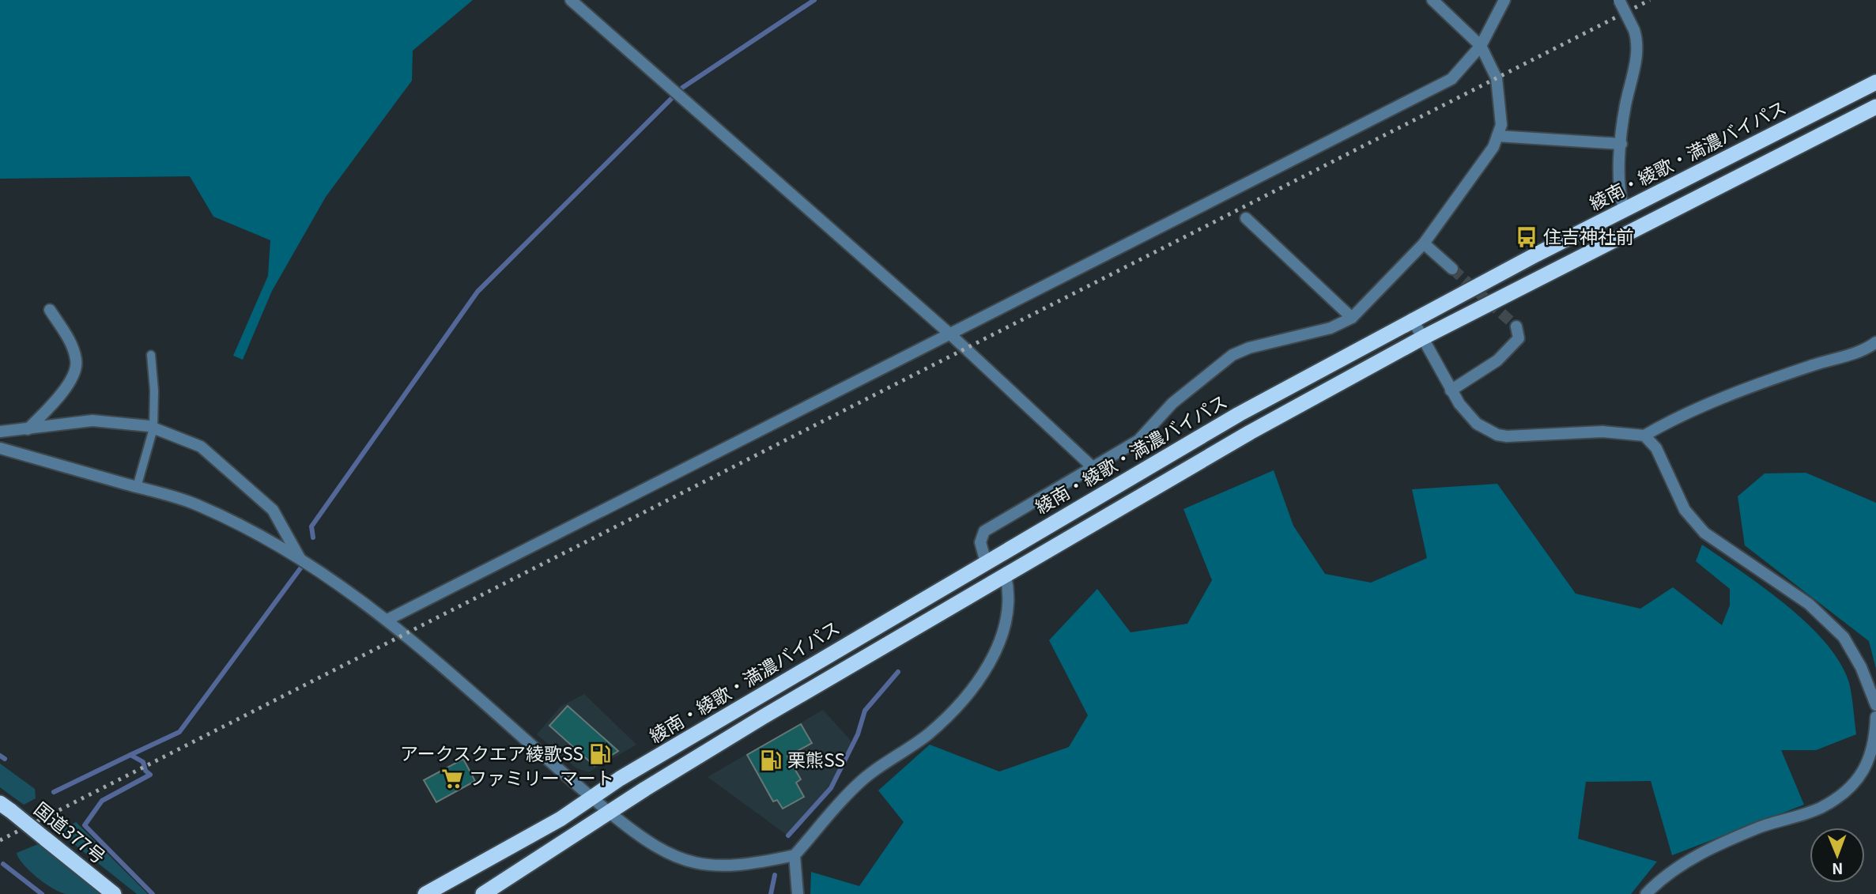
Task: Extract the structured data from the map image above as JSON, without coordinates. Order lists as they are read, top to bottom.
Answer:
{
  "streets": {
    "highway": ["綾南・綾歌・満濃バイパス", "国道377号"]
  },
  "places": {
    "bus stop": ["住吉神社前"],
    "fuel station": ["アークスクエア綾歌SS", "栗熊SS"],
    "supermarket": ["ファミリーマート"]
  },
  "north": "bottom"
}
